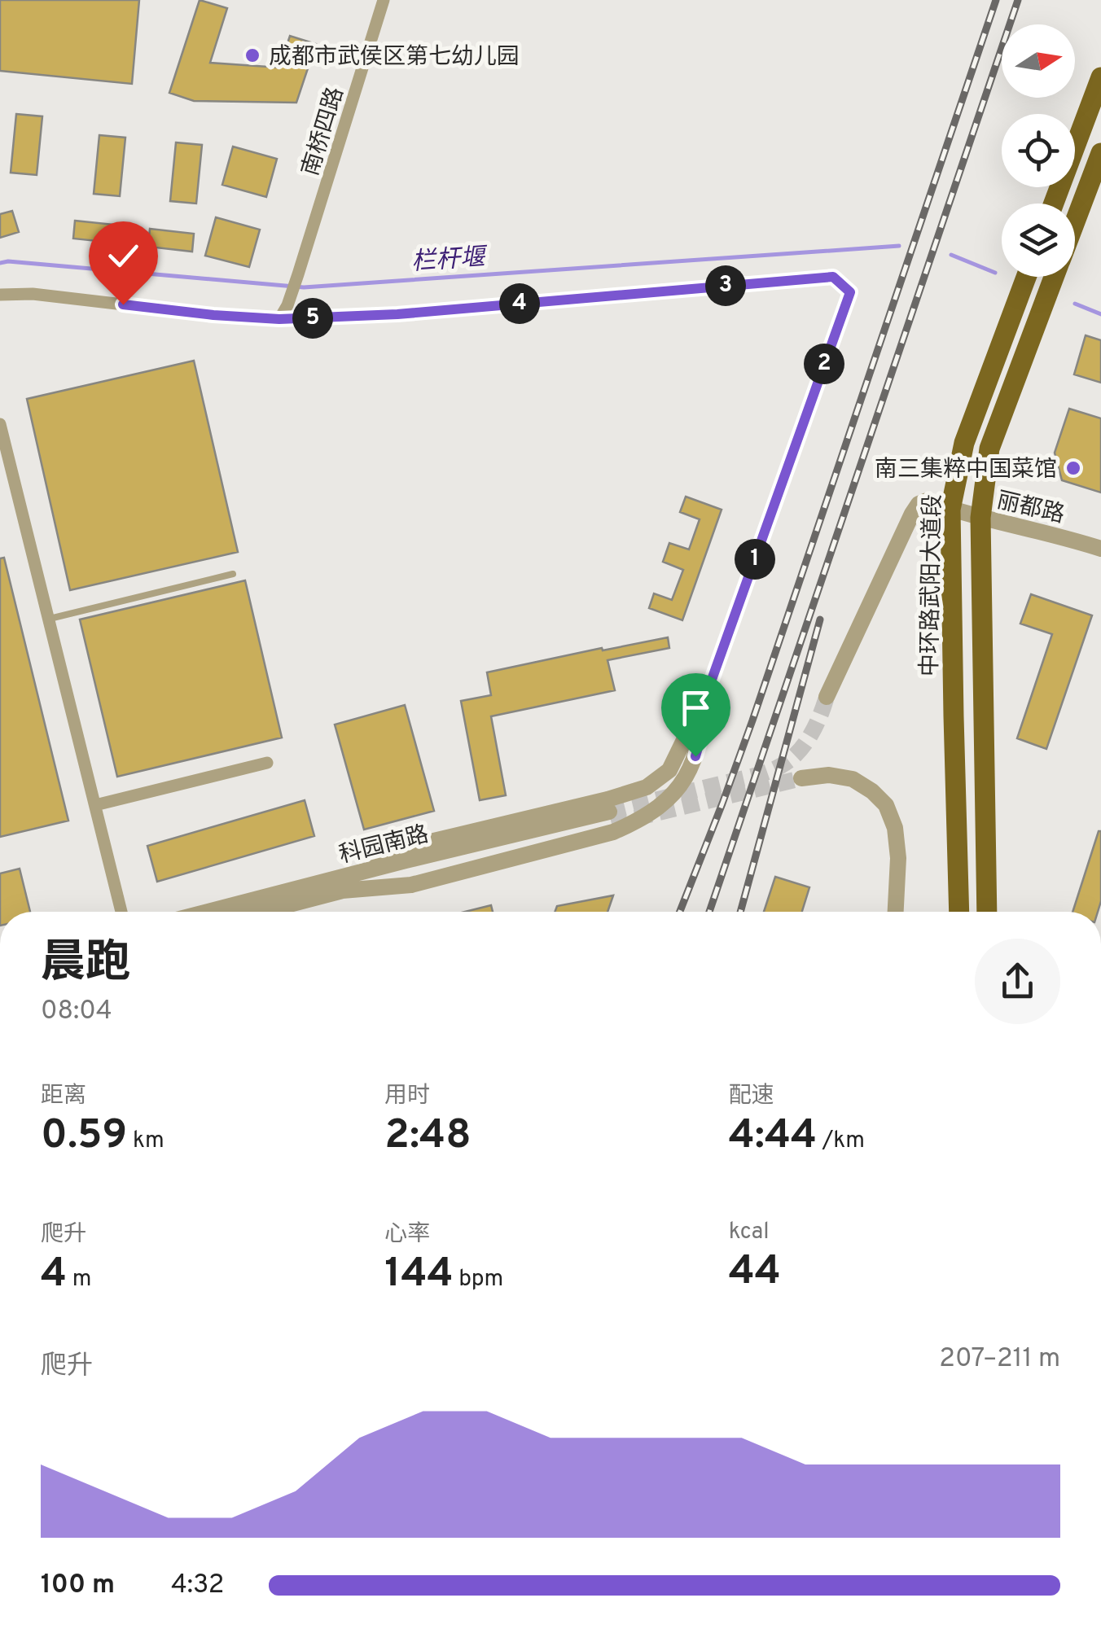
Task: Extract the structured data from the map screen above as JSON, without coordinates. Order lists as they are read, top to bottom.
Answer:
{
  "streets": {
    "main road": ["中环路武阳大道段"],
    "street": ["南桥四路", "丽都路", "科园南路"]
  },
  "crossings": [
    ["丽都路", "中环路武阳大道段"]
  ],
  "water": ["栏杆堰"],
  "places": ["成都市武侯区第七幼儿园", "南三集粹中国菜馆"],
  "north": "right",
  "page": {
    "pins": [
      "3",
      "4",
      "5",
      "2",
      "1"
    ],
    "heading": ["晨跑", "08:04"],
    "stats": [
      ["距离", "0.59 km"],
      ["用时", "2:48"],
      ["配速", "4:44 /km"],
      ["爬升", "4 m"],
      ["心率", "144 bpm"],
      ["kcal", "44"]
    ],
    "chart": ["爬升", "207–211 m"],
    "list": [
      {
        "name": "100 m",
        "note": "4:32"
      }
    ]
  }
}
